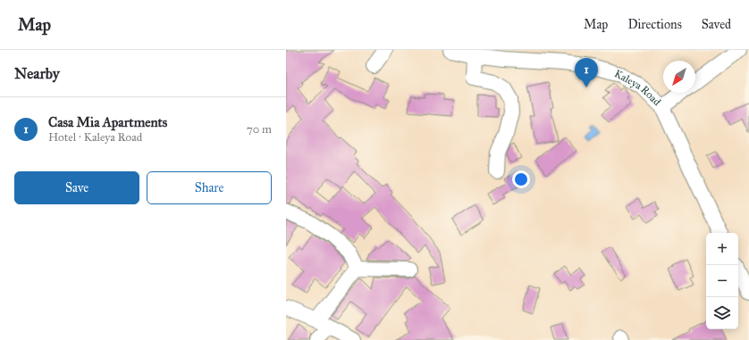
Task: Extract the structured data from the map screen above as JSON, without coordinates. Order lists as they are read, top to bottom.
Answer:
{
  "streets": {
    "street": ["Kaleya Road"]
  },
  "north": "bottom left",
  "page": {
    "header": "Map",
    "nav": ["Map", "Directions", "Saved"],
    "heading": "Nearby",
    "pins": "1",
    "list": [
      {
        "mark": "1",
        "name": "Casa Mia Apartments",
        "note": "Hotel · Kaleya Road",
        "value": "70 m"
      }
    ],
    "buttons": ["Save", "Share"],
    "map_buttons": ["+", "−"]
  }
}
